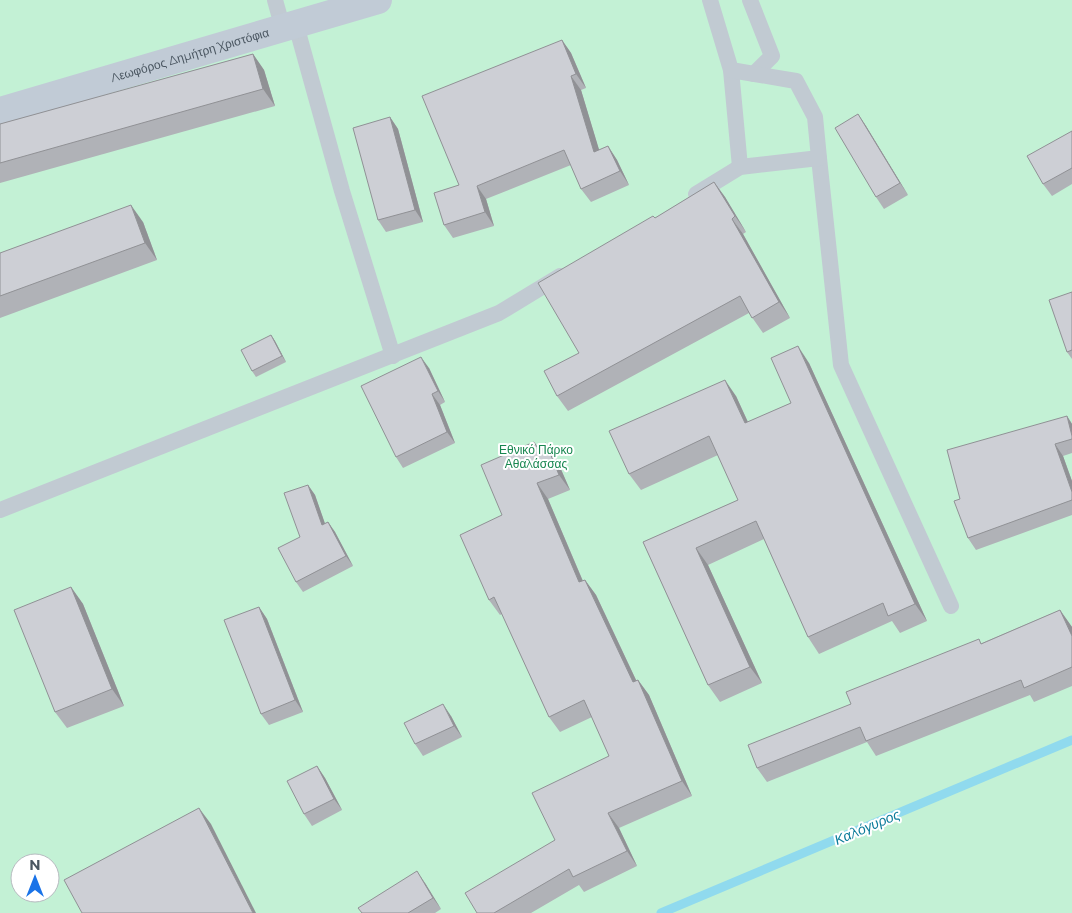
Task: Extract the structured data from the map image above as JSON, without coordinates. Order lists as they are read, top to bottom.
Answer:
{
  "streets": {
    "main road": ["Λεωφόρος Δημήτρη Χριστόφια"]
  },
  "water": ["Καλόγυρος"],
  "parks": ["Εθνικό Πάρκο Αθαλάσσας"],
  "north": "top"
}
